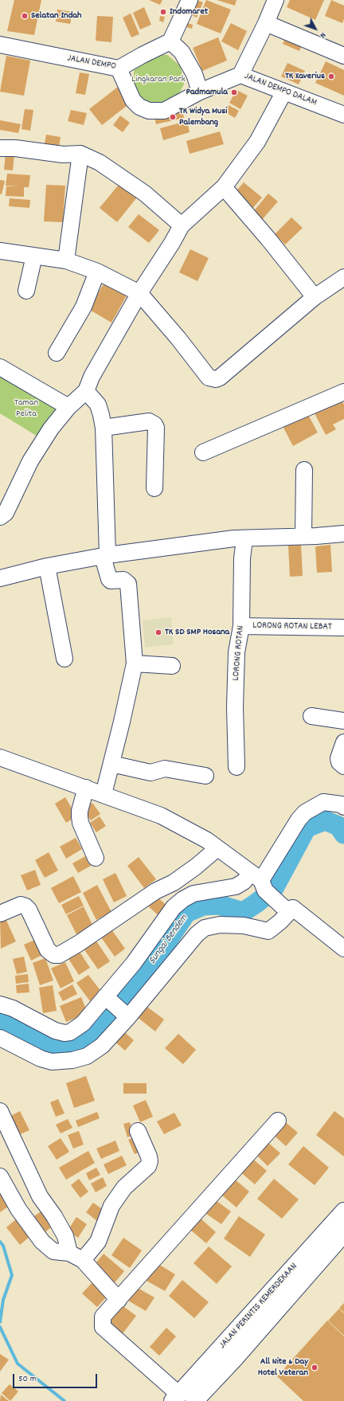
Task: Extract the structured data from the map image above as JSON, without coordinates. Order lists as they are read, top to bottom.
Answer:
{
  "streets": {
    "highway": ["JALAN PERINTIS KEMERDEKAAN"],
    "street": [
      "JALAN DEMPO",
      "JALAN DEMPO DALAM",
      "LORONG ROTAN LEBAT",
      "LORONG ROTAN"
    ]
  },
  "crossings": [
    ["LORONG ROTAN LEBAT", "LORONG ROTAN"]
  ],
  "water": ["Sungai Bendem"],
  "parks": ["Lingkaran Park", "Taman Pelita"],
  "places": [
    "Indomaret",
    "Selatan Indah",
    "TK Xaverius",
    "Padmamula",
    "TK Widya Musi Palembang",
    "TK SD SMP Hosana",
    "All Nite & Day Hotel Veteran"
  ],
  "scale_bar": "50 m",
  "north": "bottom right"
}
